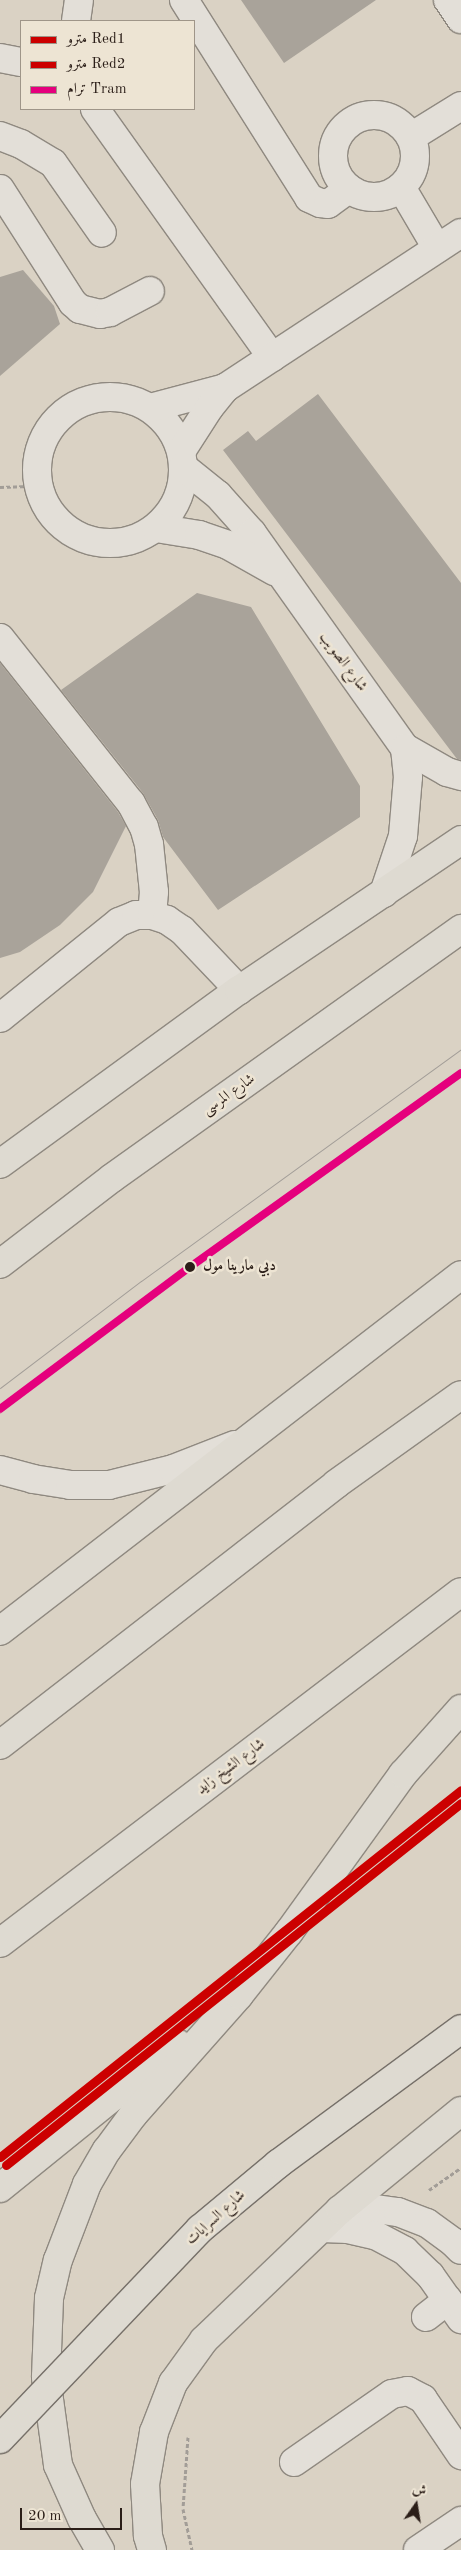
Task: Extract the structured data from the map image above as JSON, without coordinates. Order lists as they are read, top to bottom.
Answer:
{
  "streets": {
    "main road": ["شارع المرسى", "شارع الشيخ زايد", "شارع السرايات"],
    "street": ["شارع الصويب"]
  },
  "places": ["دبي مارينا مول"],
  "lines": ["tram line Tram", "metro line Red1", "metro line Red2"],
  "legend": ["مترو Red1", "مترو Red2", "ترام Tram"],
  "scale_bar": "20 m",
  "north": "top"
}
